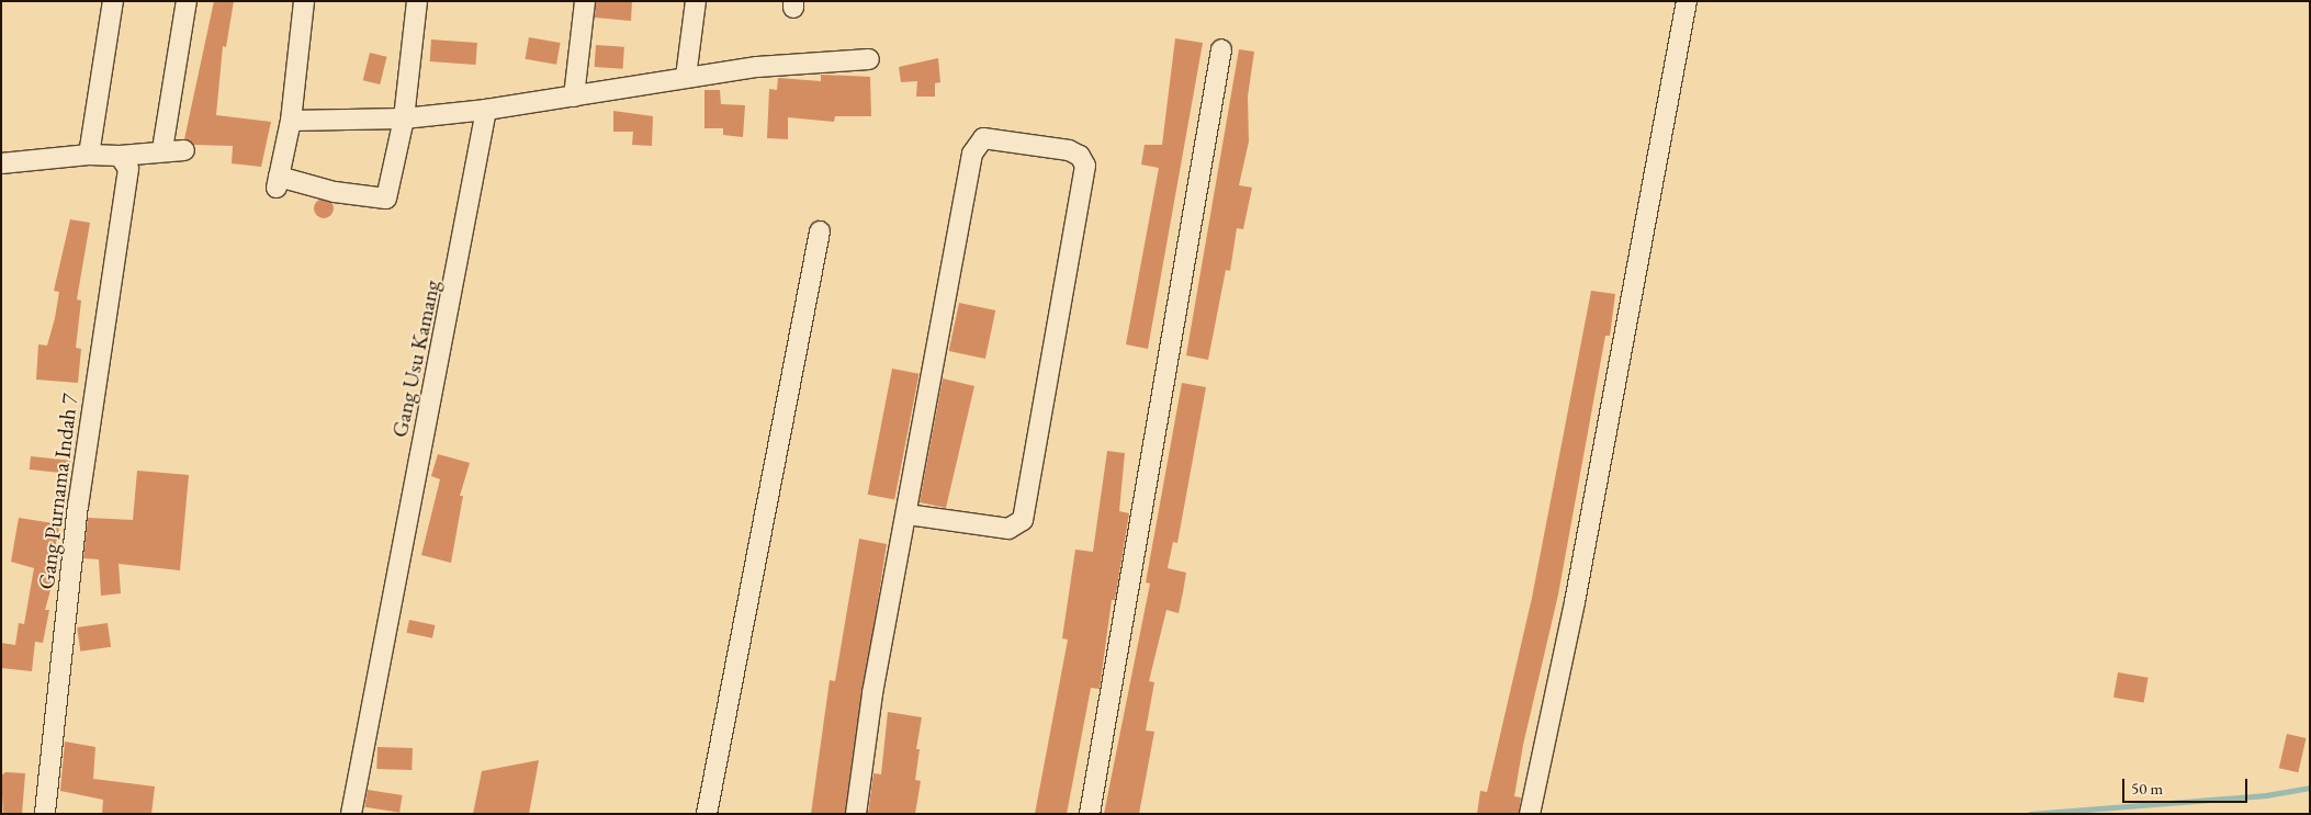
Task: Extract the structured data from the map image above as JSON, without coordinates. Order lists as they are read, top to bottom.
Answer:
{
  "streets": {
    "street": ["Gang Usu Kamang", "Gang Purnama Indah 7"]
  },
  "scale_bar": "50 m"
}
